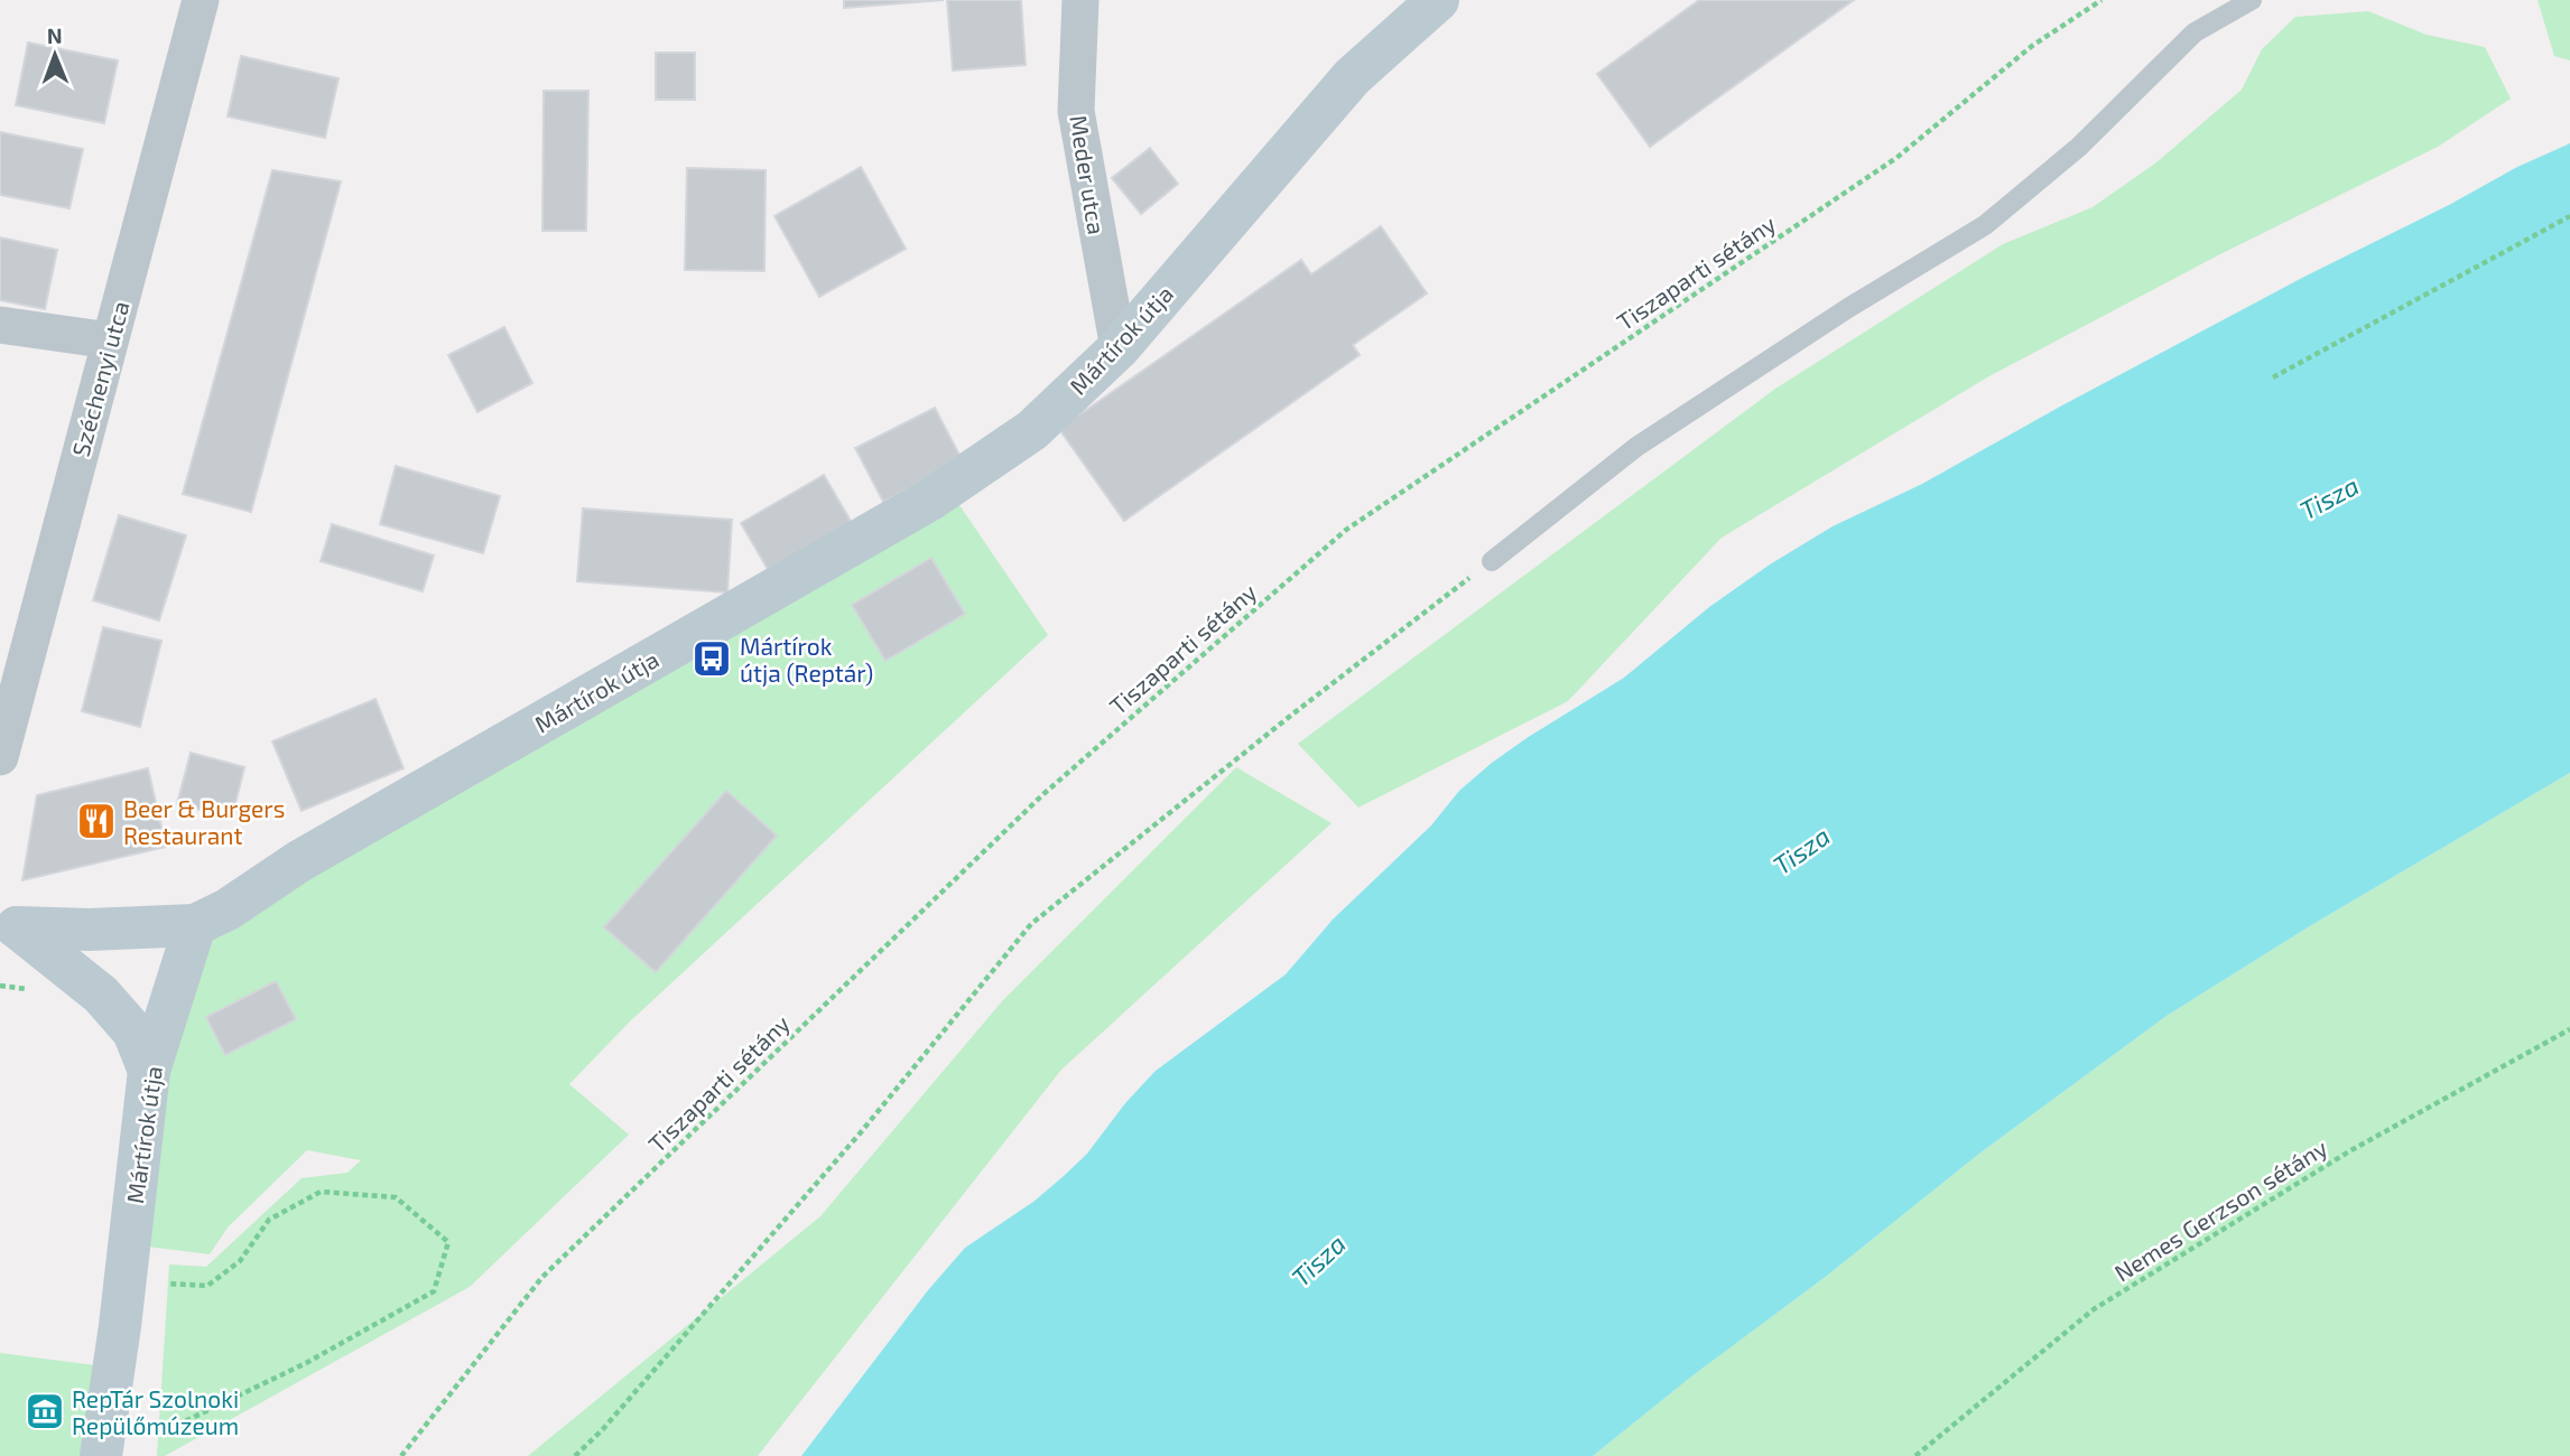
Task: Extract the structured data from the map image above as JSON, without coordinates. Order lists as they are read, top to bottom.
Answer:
{
  "streets": {
    "street": ["Meder utca", "Mártírok útja", "Széchenyi utca"],
    "path": ["Tiszaparti sétány", "Nemes Gerzson sétány"]
  },
  "crossings": [
    ["Meder utca", "Mártírok útja"]
  ],
  "water": ["Tisza"],
  "places": {
    "bus stop": ["Mártírok útja (Reptár)"],
    "restaurant": ["Beer & Burgers Restaurant"],
    "museum": ["RepTár Szolnoki Repülőmúzeum"]
  },
  "north": "top"
}
